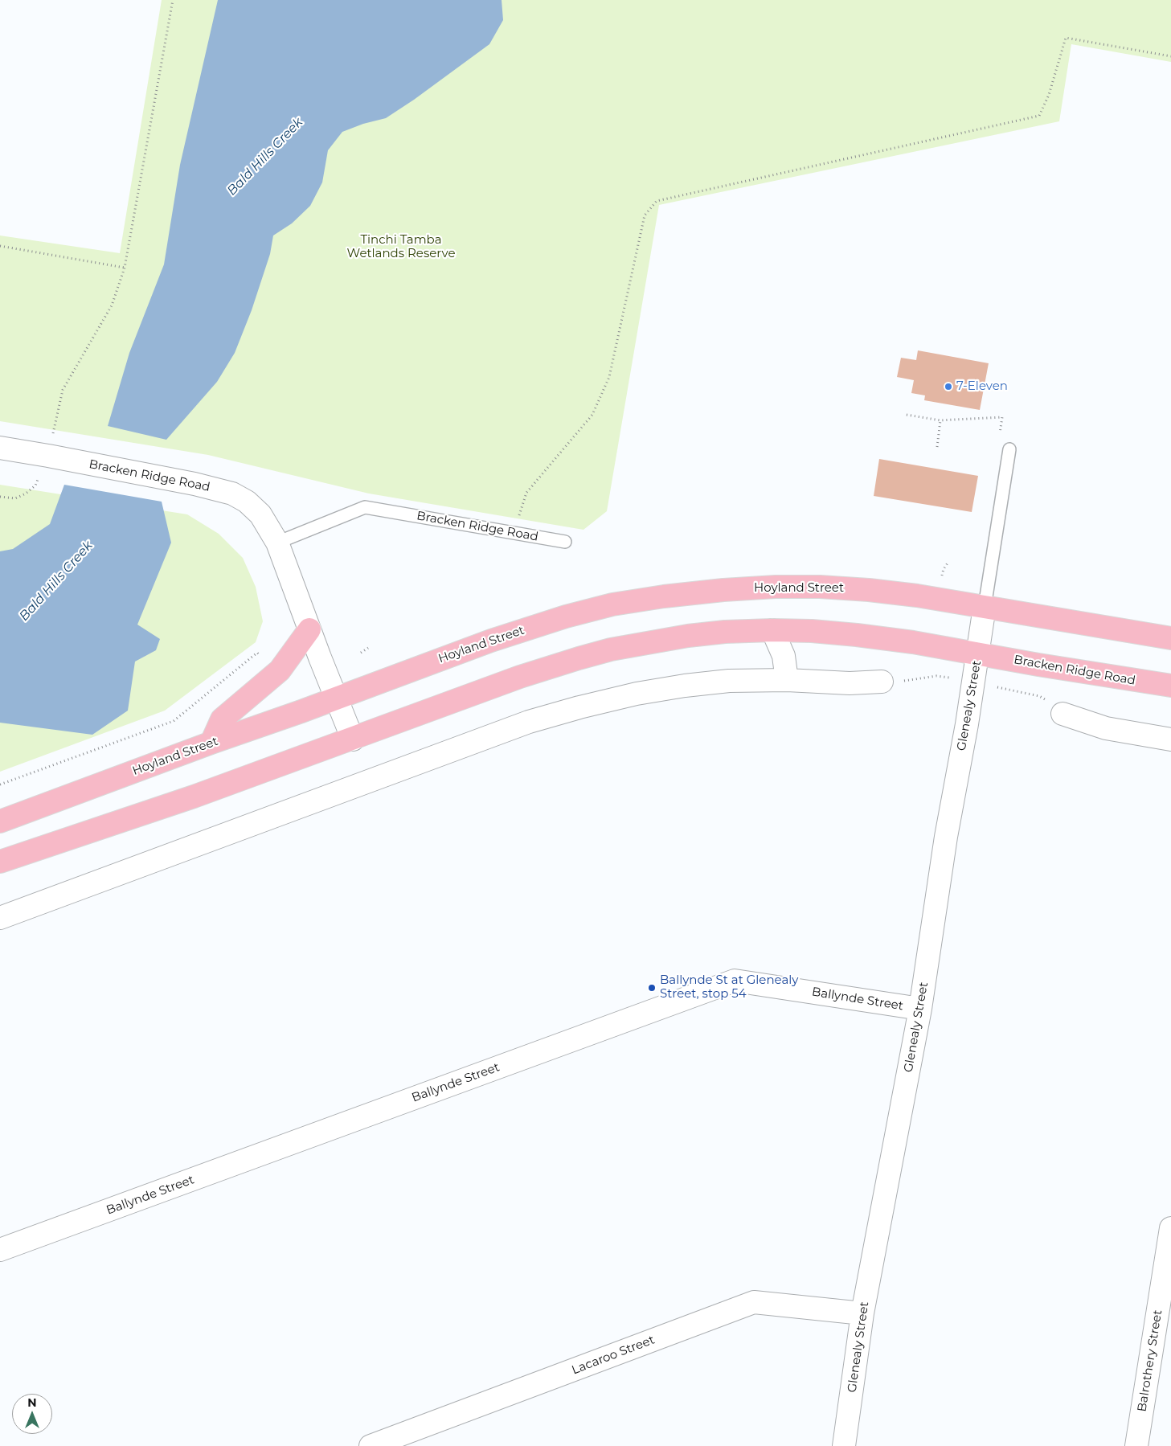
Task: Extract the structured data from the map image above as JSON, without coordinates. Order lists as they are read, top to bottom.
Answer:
{
  "streets": {
    "main road": ["Bracken Ridge Road", "Hoyland Street"],
    "street": [
      "Glenealy Street",
      "Ballynde Street",
      "Lacaroo Street",
      "Balrothery Street"
    ]
  },
  "crossings": [
    ["Bracken Ridge Road", "Hoyland Street"],
    ["Bracken Ridge Road", "Glenealy Street"],
    ["Hoyland Street", "Glenealy Street"],
    ["Glenealy Street", "Ballynde Street"],
    ["Glenealy Street", "Lacaroo Street"]
  ],
  "water": ["Bald Hills Creek"],
  "parks": ["Tinchi Tamba Wetlands Reserve"],
  "places": ["7-Eleven", "Ballynde St at Glenealy Street, stop 54"],
  "north": "top"
}
